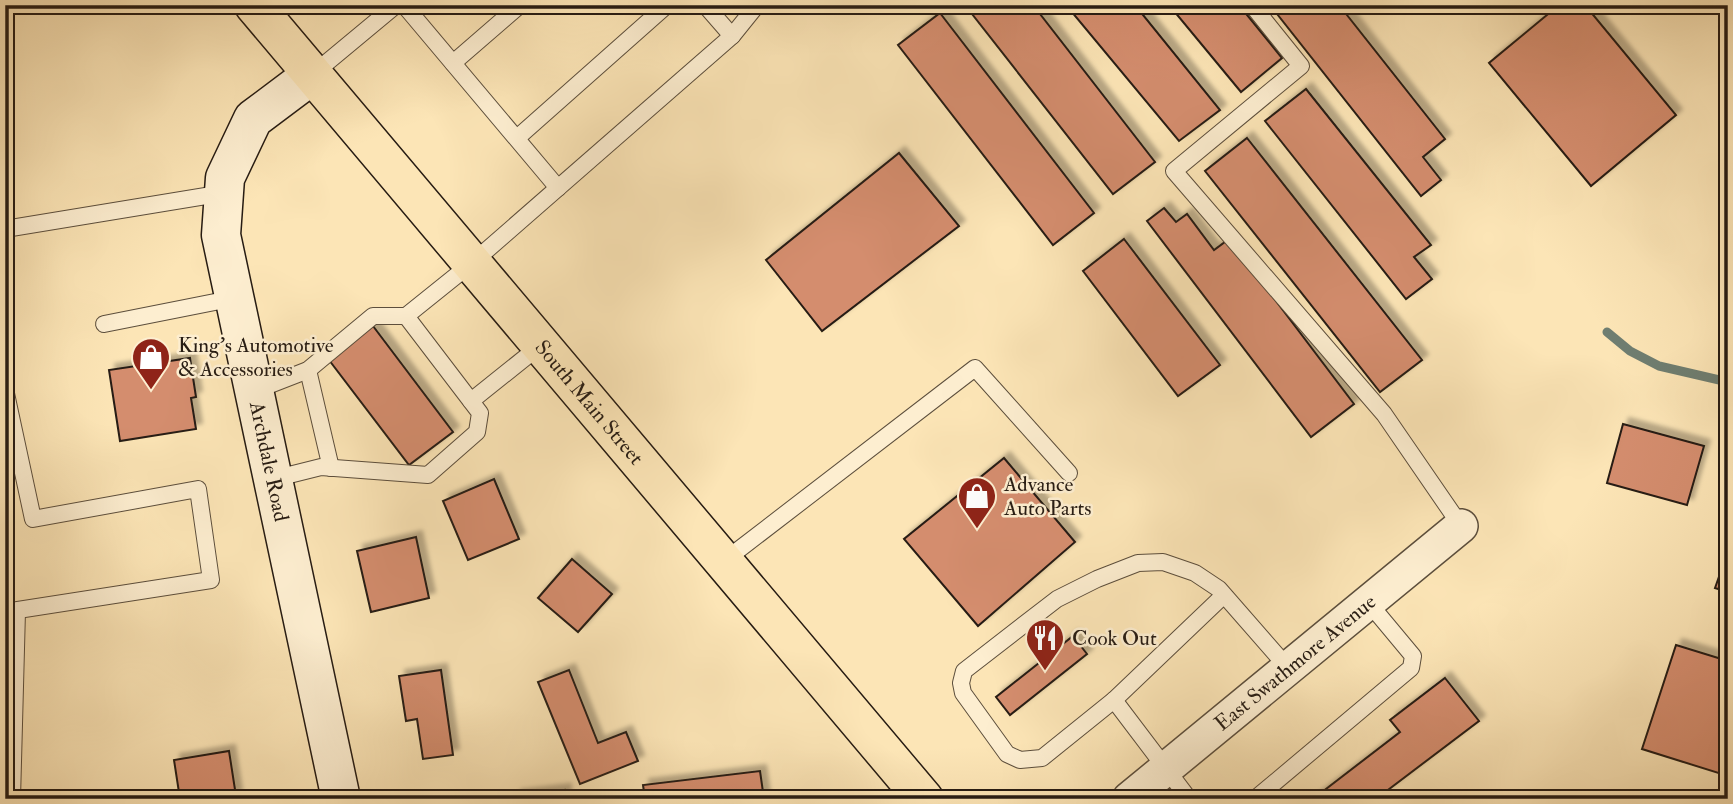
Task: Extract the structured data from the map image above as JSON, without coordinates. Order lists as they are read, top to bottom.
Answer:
{
  "streets": {
    "main road": ["South Main Street", "Archdale Road"],
    "street": ["East Swathmore Avenue"]
  },
  "crossings": [
    ["South Main Street", "Archdale Road"]
  ],
  "places": {
    "shop": ["King's Automotive & Accessories", "Advance Auto Parts"],
    "restaurant": ["Cook Out"]
  }
}
